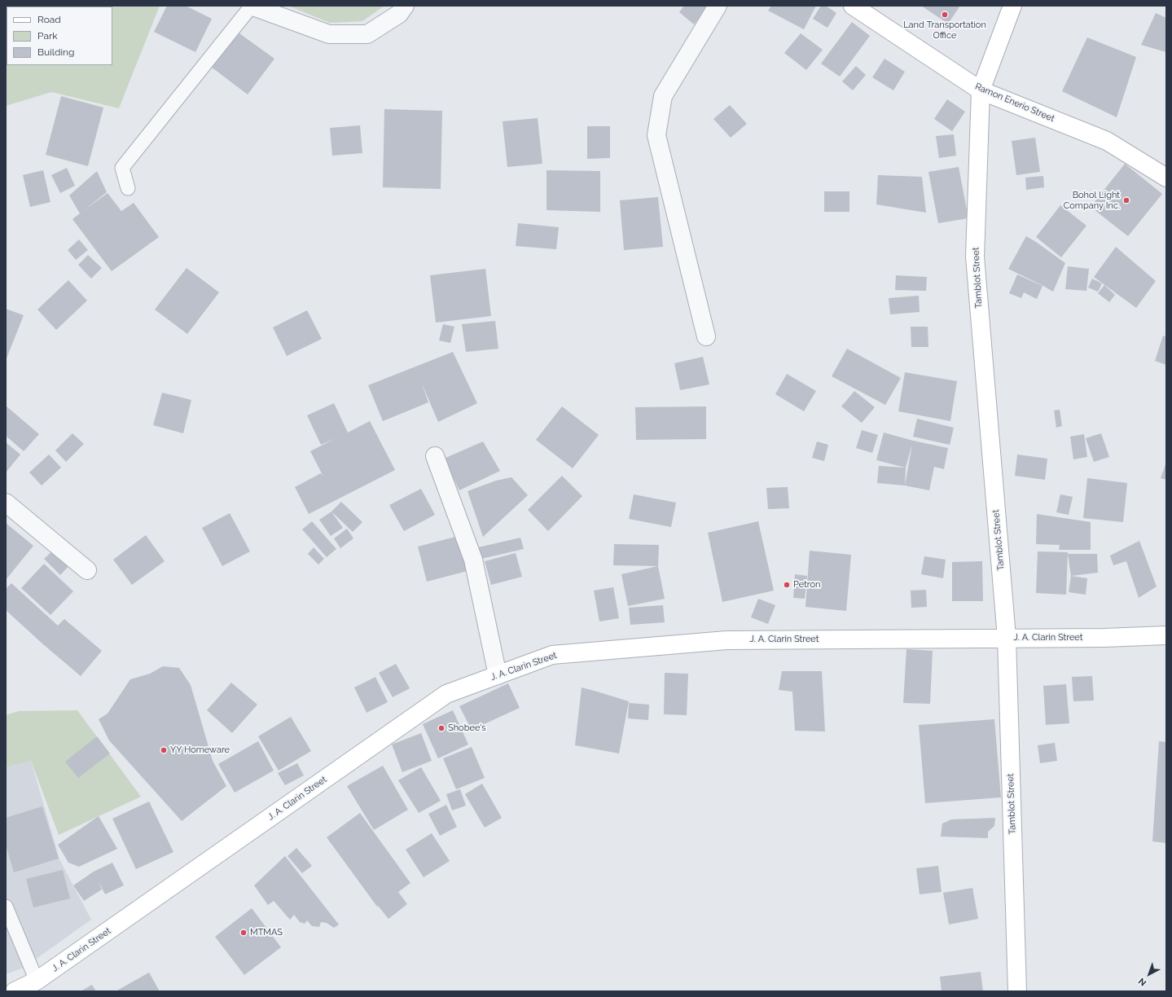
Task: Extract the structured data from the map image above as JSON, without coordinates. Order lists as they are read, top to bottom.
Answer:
{
  "streets": {
    "main road": ["Ramon Enerio Street", "Tamblot Street", "J. A. Clarin Street"]
  },
  "crossings": [
    ["Ramon Enerio Street", "Tamblot Street"],
    ["Tamblot Street", "J. A. Clarin Street"]
  ],
  "places": [
    "Land Transportation Office",
    "Bohol Light Company Inc.",
    "Petron",
    "Shobee's",
    "YY Homeware",
    "MTMAS"
  ],
  "legend": ["Road", "Park", "Building"],
  "north": "bottom left"
}
